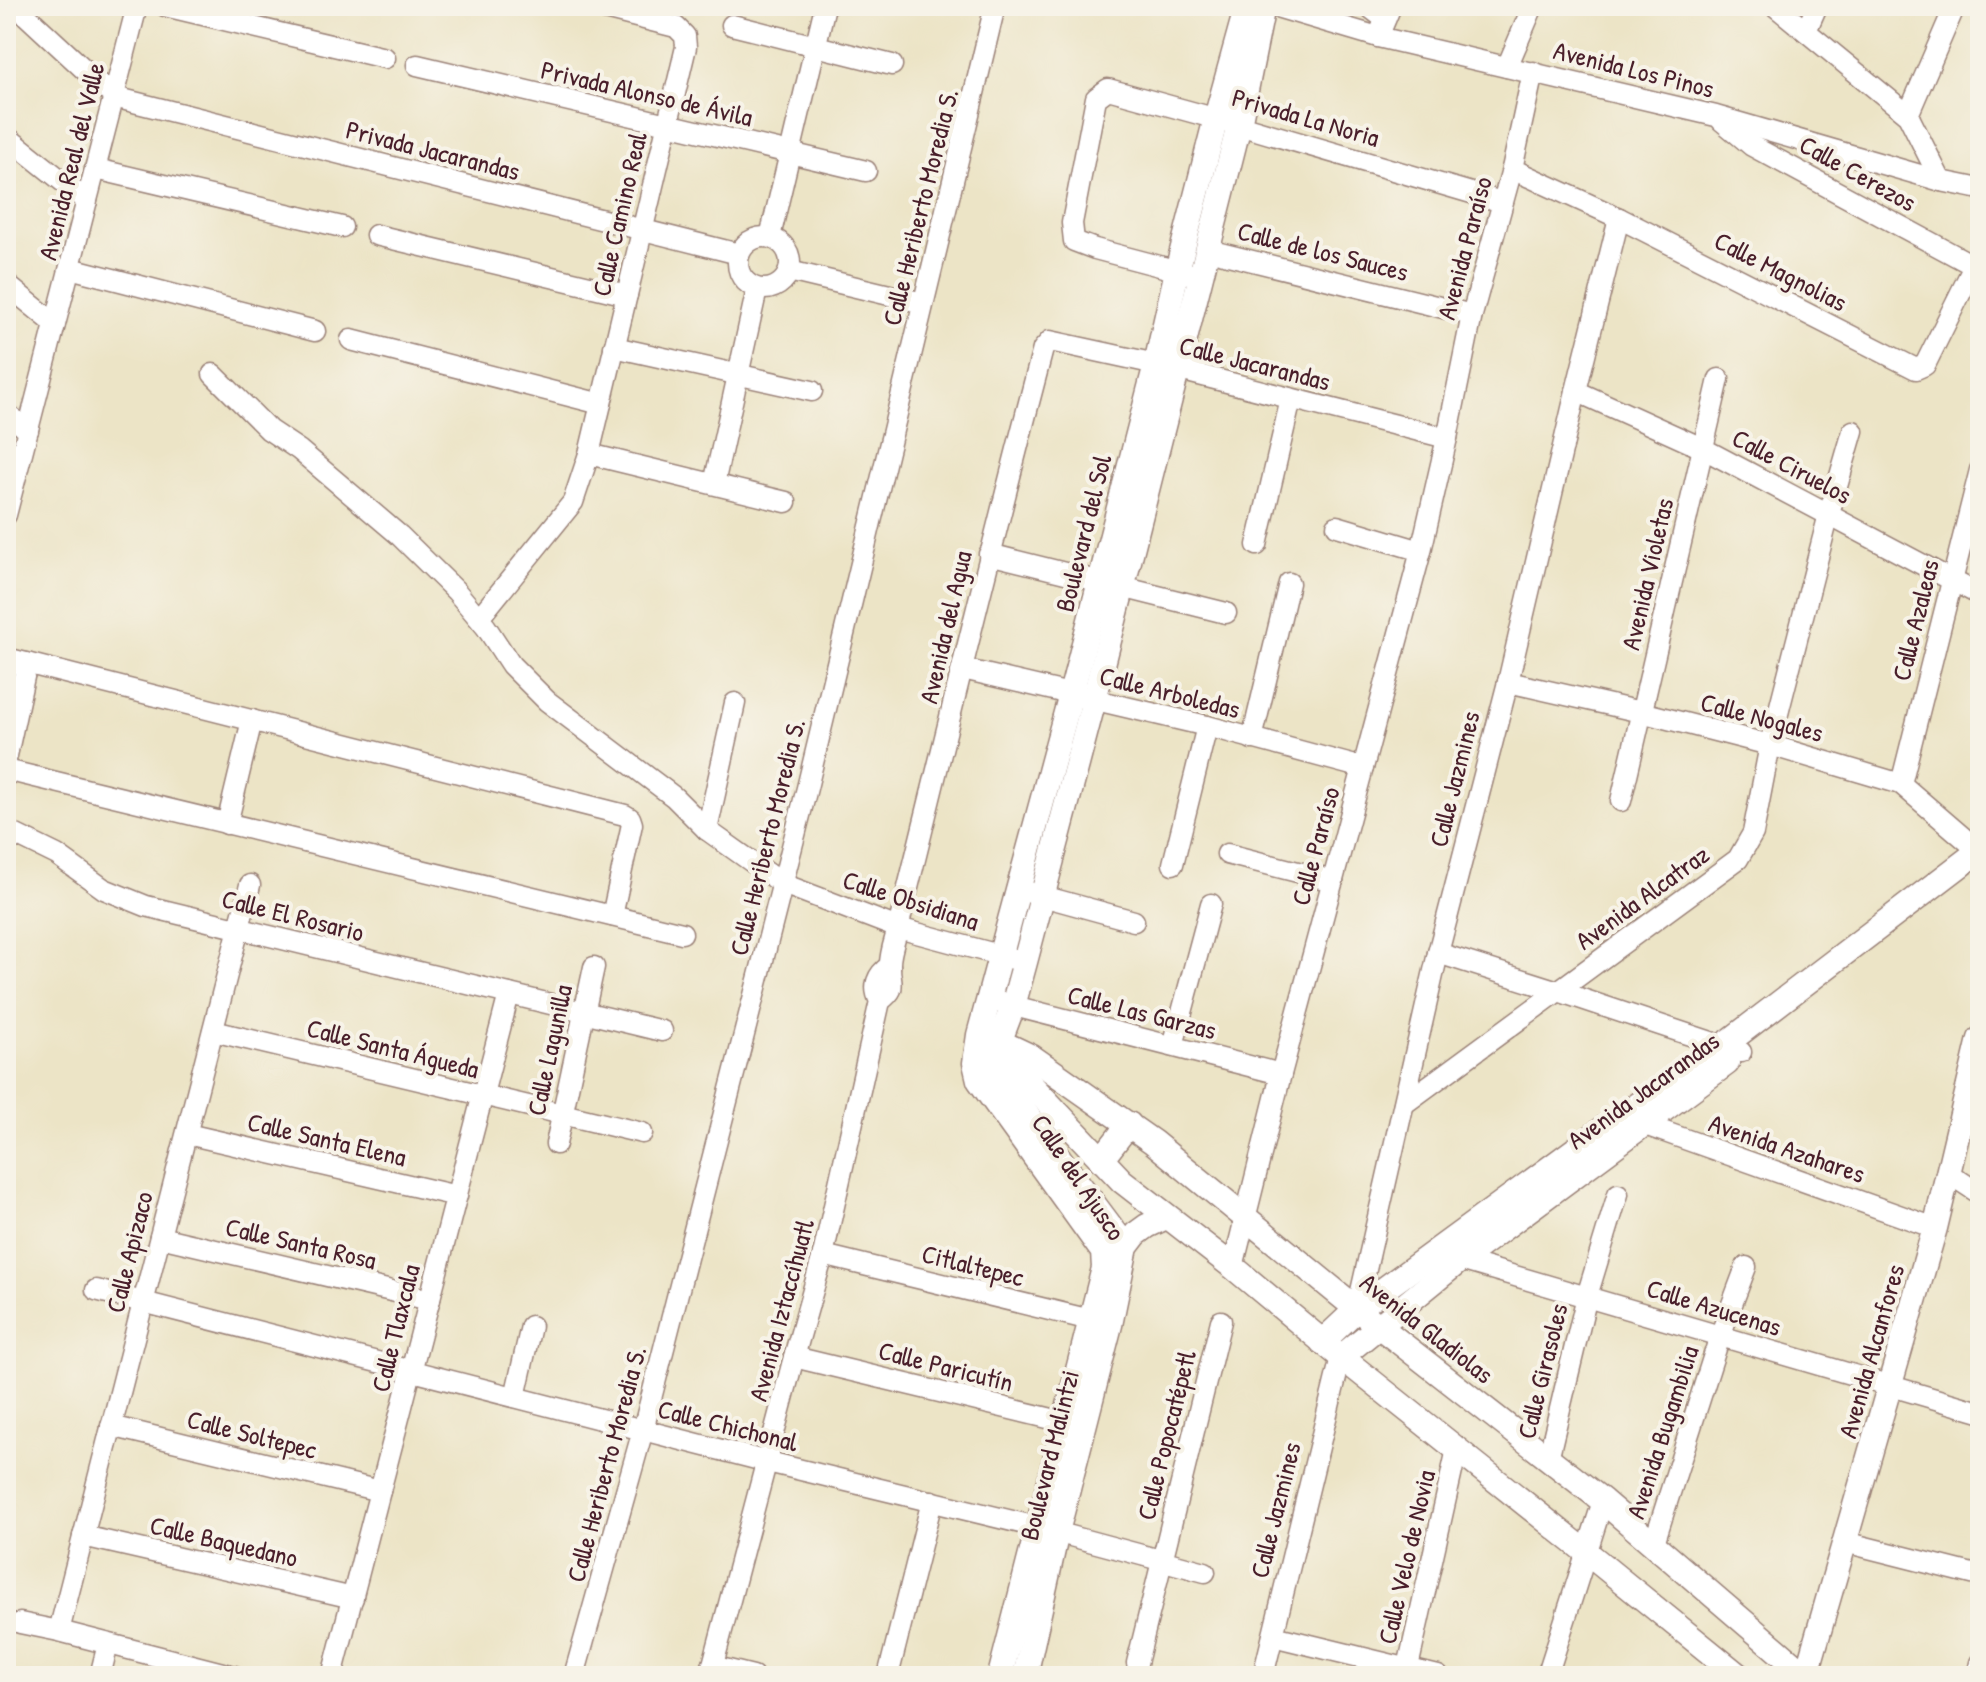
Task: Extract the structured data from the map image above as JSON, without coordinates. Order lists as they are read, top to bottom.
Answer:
{
  "streets": {
    "street": [
      "Avenida Los Pinos",
      "Privada Alonso de Ávila",
      "Privada La Noria",
      "Privada Jacarandas",
      "Avenida Real del Valle",
      "Calle Cerezos",
      "Calle Heriberto Moredia S.",
      "Calle Camino Real",
      "Avenida Paraíso",
      "Calle de los Sauces",
      "Calle Magnolias",
      "Calle Jacarandas",
      "Calle Ciruelos",
      "Boulevard del Sol",
      "Avenida Violetas",
      "Calle Azaleas",
      "Avenida del Agua",
      "Calle Arboledas",
      "Calle Nogales",
      "Calle Jazmines",
      "Calle Paraíso",
      "Avenida Alcatraz",
      "Calle Obsidiana",
      "Calle El Rosario",
      "Calle Las Garzas",
      "Calle Santa Águeda",
      "Calle Lagunilla",
      "Avenida Jacarandas",
      "Calle Santa Elena",
      "Avenida Azahares",
      "Calle del Ajusco",
      "Calle Santa Rosa",
      "Calle Apizaco",
      "Citlaltepec",
      "Calle Azucenas",
      "Avenida Iztaccíhuatl",
      "Calle Tlaxcala",
      "Avenida Gladiolas",
      "Avenida Alcanfores",
      "Calle Paricutín",
      "Calle Girasoles",
      "Calle Chichonal",
      "Avenida Bugambilia",
      "Calle Soltepec",
      "Calle Popocatépetl",
      "Boulevard Malintzi",
      "Calle Baquedano",
      "Calle Velo de Novia"
    ]
  },
  "crossings": [
    ["Avenida Los Pinos", "Calle Cerezos"],
    ["Avenida Los Pinos", "Avenida Paraíso"],
    ["Privada Alonso de Ávila", "Calle Camino Real"],
    ["Privada La Noria", "Avenida Paraíso"],
    ["Privada La Noria", "Boulevard del Sol"],
    ["Privada Jacarandas", "Avenida Real del Valle"],
    ["Privada Jacarandas", "Calle Camino Real"],
    ["Calle Cerezos", "Calle Magnolias"],
    ["Calle Heriberto Moredia S.", "Calle Obsidiana"],
    ["Calle Heriberto Moredia S.", "Calle Chichonal"],
    ["Calle Camino Real", "Calle Obsidiana"],
    ["Avenida Paraíso", "Calle de los Sauces"],
    ["Avenida Paraíso", "Calle Magnolias"],
    ["Avenida Paraíso", "Calle Jacarandas"],
    ["Avenida Paraíso", "Calle Paraíso"],
    ["Calle de los Sauces", "Boulevard del Sol"],
    ["Calle Magnolias", "Calle Jazmines"],
    ["Calle Jacarandas", "Boulevard del Sol"],
    ["Calle Jacarandas", "Avenida del Agua"],
    ["Calle Jacarandas", "Calle Paraíso"],
    ["Calle Ciruelos", "Avenida Violetas"],
    ["Calle Ciruelos", "Calle Azaleas"],
    ["Calle Ciruelos", "Calle Jazmines"],
    ["Calle Ciruelos", "Avenida Alcatraz"],
    ["Boulevard del Sol", "Calle Arboledas"],
    ["Boulevard del Sol", "Calle Obsidiana"],
    ["Boulevard del Sol", "Calle Las Garzas"],
    ["Boulevard del Sol", "Calle del Ajusco"],
    ["Boulevard del Sol", "Avenida Gladiolas"],
    ["Avenida Violetas", "Calle Nogales"],
    ["Calle Azaleas", "Calle Nogales"],
    ["Avenida del Agua", "Calle Arboledas"],
    ["Avenida del Agua", "Calle Obsidiana"],
    ["Avenida del Agua", "Avenida Iztaccíhuatl"],
    ["Calle Arboledas", "Calle Paraíso"],
    ["Calle Nogales", "Calle Jazmines"],
    ["Calle Nogales", "Avenida Alcatraz"],
    ["Calle Nogales", "Avenida Jacarandas"],
    ["Calle Jazmines", "Avenida Alcatraz"],
    ["Calle Jazmines", "Avenida Jacarandas"],
    ["Calle Jazmines", "Avenida Gladiolas"],
    ["Calle Paraíso", "Calle Las Garzas"],
    ["Calle Paraíso", "Avenida Gladiolas"],
    ["Calle Obsidiana", "Avenida Iztaccíhuatl"],
    ["Calle El Rosario", "Calle Lagunilla"],
    ["Calle El Rosario", "Calle Apizaco"],
    ["Calle El Rosario", "Calle Tlaxcala"],
    ["Calle Santa Águeda", "Calle Lagunilla"],
    ["Calle Santa Águeda", "Calle Apizaco"],
    ["Calle Santa Águeda", "Calle Tlaxcala"],
    ["Avenida Jacarandas", "Avenida Azahares"],
    ["Avenida Jacarandas", "Calle Azucenas"],
    ["Avenida Jacarandas", "Avenida Gladiolas"],
    ["Calle Santa Elena", "Calle Apizaco"],
    ["Calle Santa Elena", "Calle Tlaxcala"],
    ["Avenida Azahares", "Avenida Alcanfores"],
    ["Calle del Ajusco", "Citlaltepec"],
    ["Calle del Ajusco", "Avenida Gladiolas"],
    ["Calle del Ajusco", "Boulevard Malintzi"],
    ["Calle Santa Rosa", "Calle Apizaco"],
    ["Calle Santa Rosa", "Calle Tlaxcala"],
    ["Calle Apizaco", "Calle Chichonal"],
    ["Calle Apizaco", "Calle Soltepec"],
    ["Calle Apizaco", "Calle Baquedano"],
    ["Citlaltepec", "Avenida Iztaccíhuatl"],
    ["Citlaltepec", "Boulevard Malintzi"],
    ["Calle Azucenas", "Avenida Alcanfores"],
    ["Calle Azucenas", "Calle Girasoles"],
    ["Calle Azucenas", "Avenida Bugambilia"],
    ["Avenida Iztaccíhuatl", "Calle Paricutín"],
    ["Avenida Iztaccíhuatl", "Calle Chichonal"],
    ["Calle Tlaxcala", "Calle Chichonal"],
    ["Calle Tlaxcala", "Calle Soltepec"],
    ["Calle Tlaxcala", "Calle Baquedano"],
    ["Avenida Gladiolas", "Avenida Alcanfores"],
    ["Avenida Gladiolas", "Calle Girasoles"],
    ["Avenida Gladiolas", "Avenida Bugambilia"],
    ["Calle Paricutín", "Boulevard Malintzi"],
    ["Calle Chichonal", "Calle Popocatépetl"],
    ["Calle Chichonal", "Boulevard Malintzi"]
  ]
}
